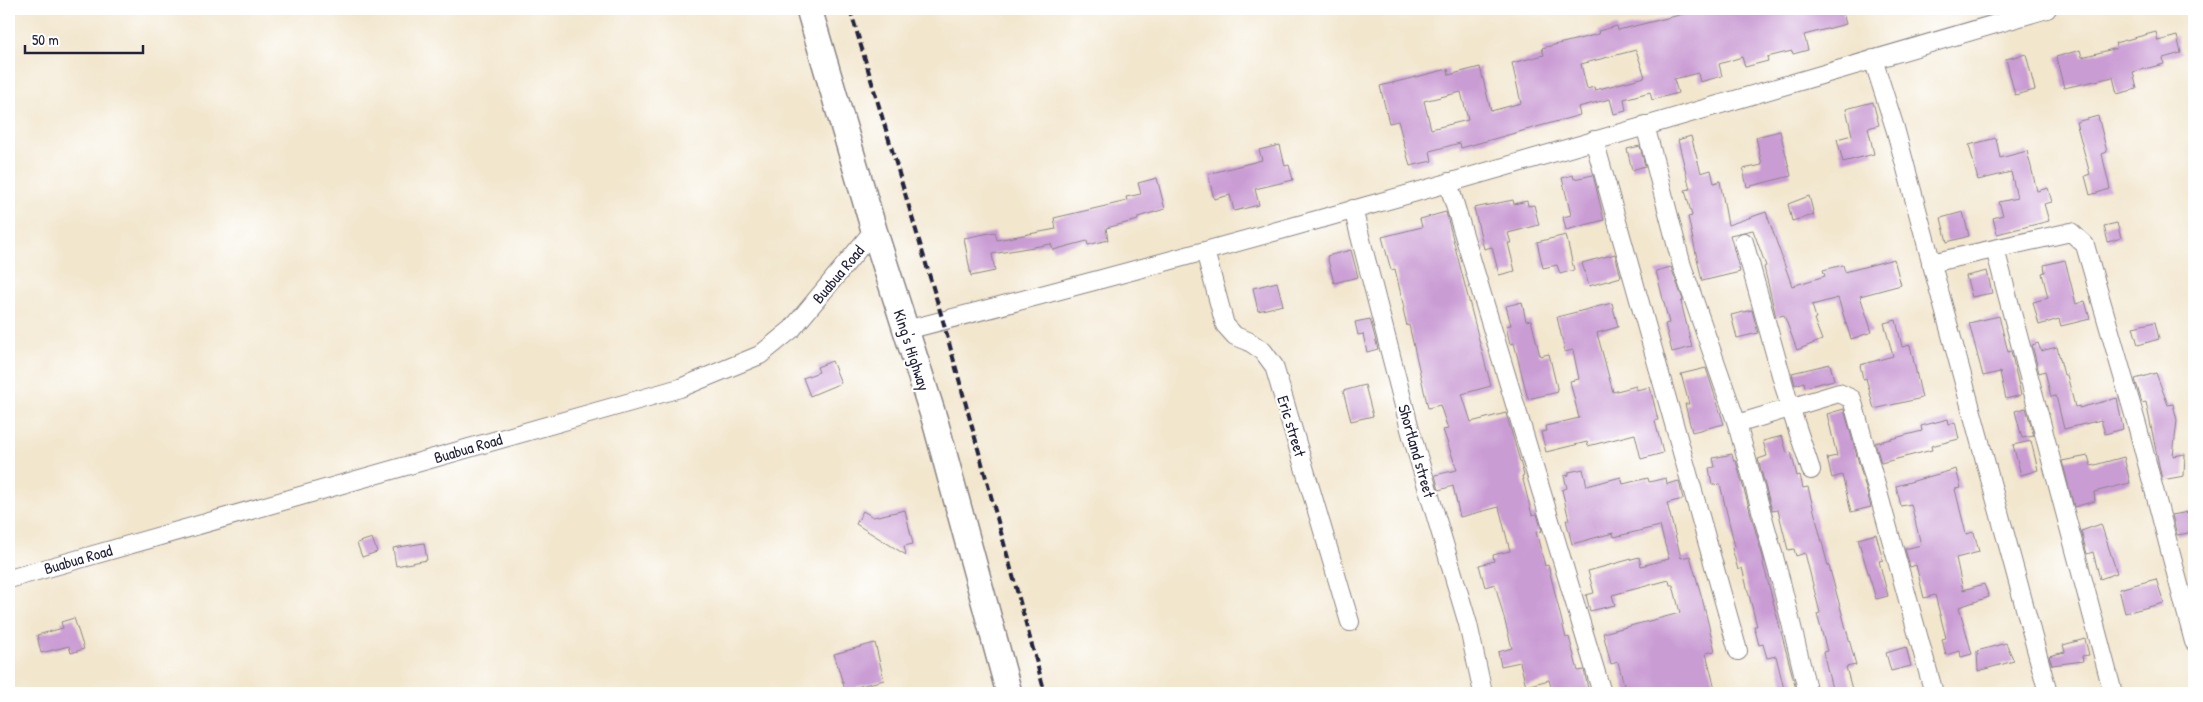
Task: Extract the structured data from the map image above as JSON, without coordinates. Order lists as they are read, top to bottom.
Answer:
{
  "streets": {
    "highway": ["King's Highway"],
    "street": ["Buabua Road", "Eric street", "Shortland street"]
  },
  "crossings": [
    ["Buabua Road", "King's Highway"]
  ],
  "scale_bar": "50 m"
}
